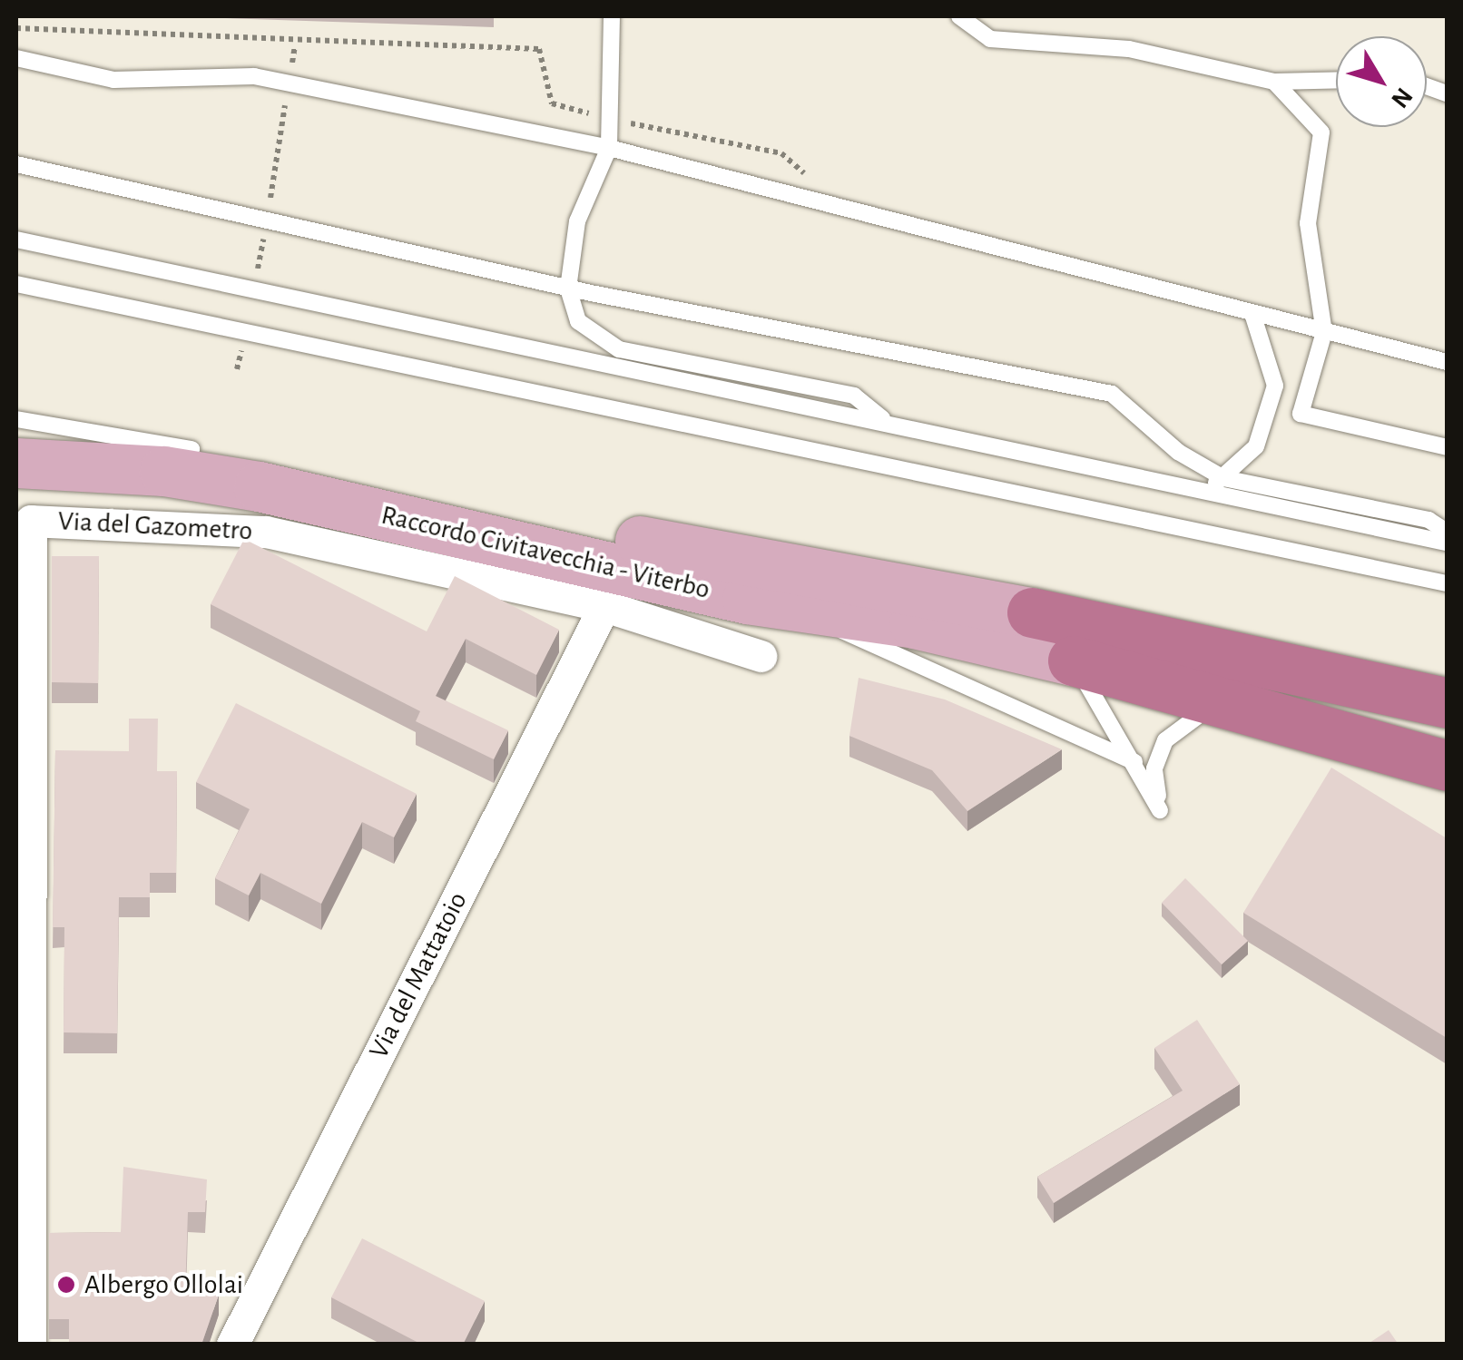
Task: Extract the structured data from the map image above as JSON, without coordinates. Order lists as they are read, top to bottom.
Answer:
{
  "streets": {
    "main road": ["Raccordo Civitavecchia - Viterbo"],
    "street": ["Via del Gazometro", "Via del Mattatoio"]
  },
  "crossings": [
    ["Via del Gazometro", "Via del Mattatoio"]
  ],
  "places": ["Albergo Ollolai"],
  "north": "bottom right"
}
